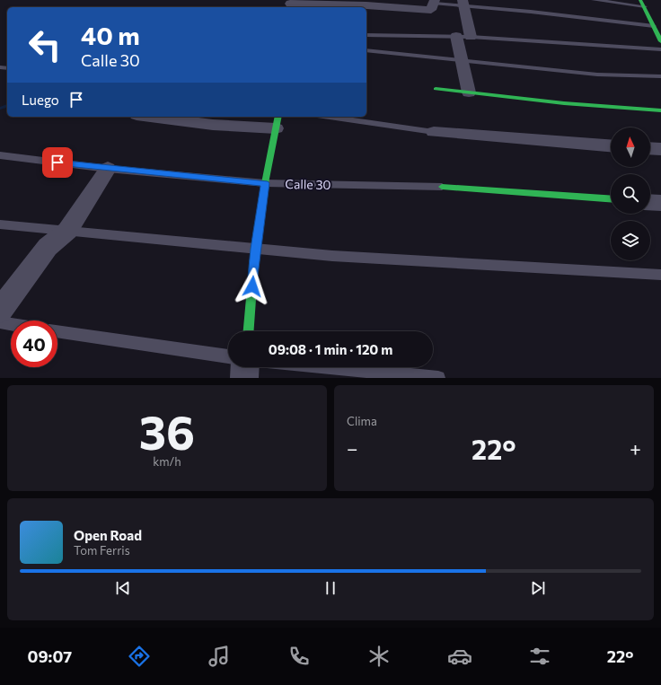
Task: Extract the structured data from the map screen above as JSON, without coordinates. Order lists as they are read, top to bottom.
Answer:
{
  "streets": {
    "street": ["Calle 30"]
  },
  "north": "top",
  "page": {
    "turn": ["40 m", "Calle 30"],
    "then": "Luego",
    "limit": "40",
    "trip": "09:08 · 1 min · 120 m",
    "tile": [
      ["36", "km/h"],
      "Clima"
    ],
    "heat": ["−", "22°", "+"],
    "song": ["Open Road", "Tom Ferris"],
    "tabs": ["09:07", "22°"]
  }
}
